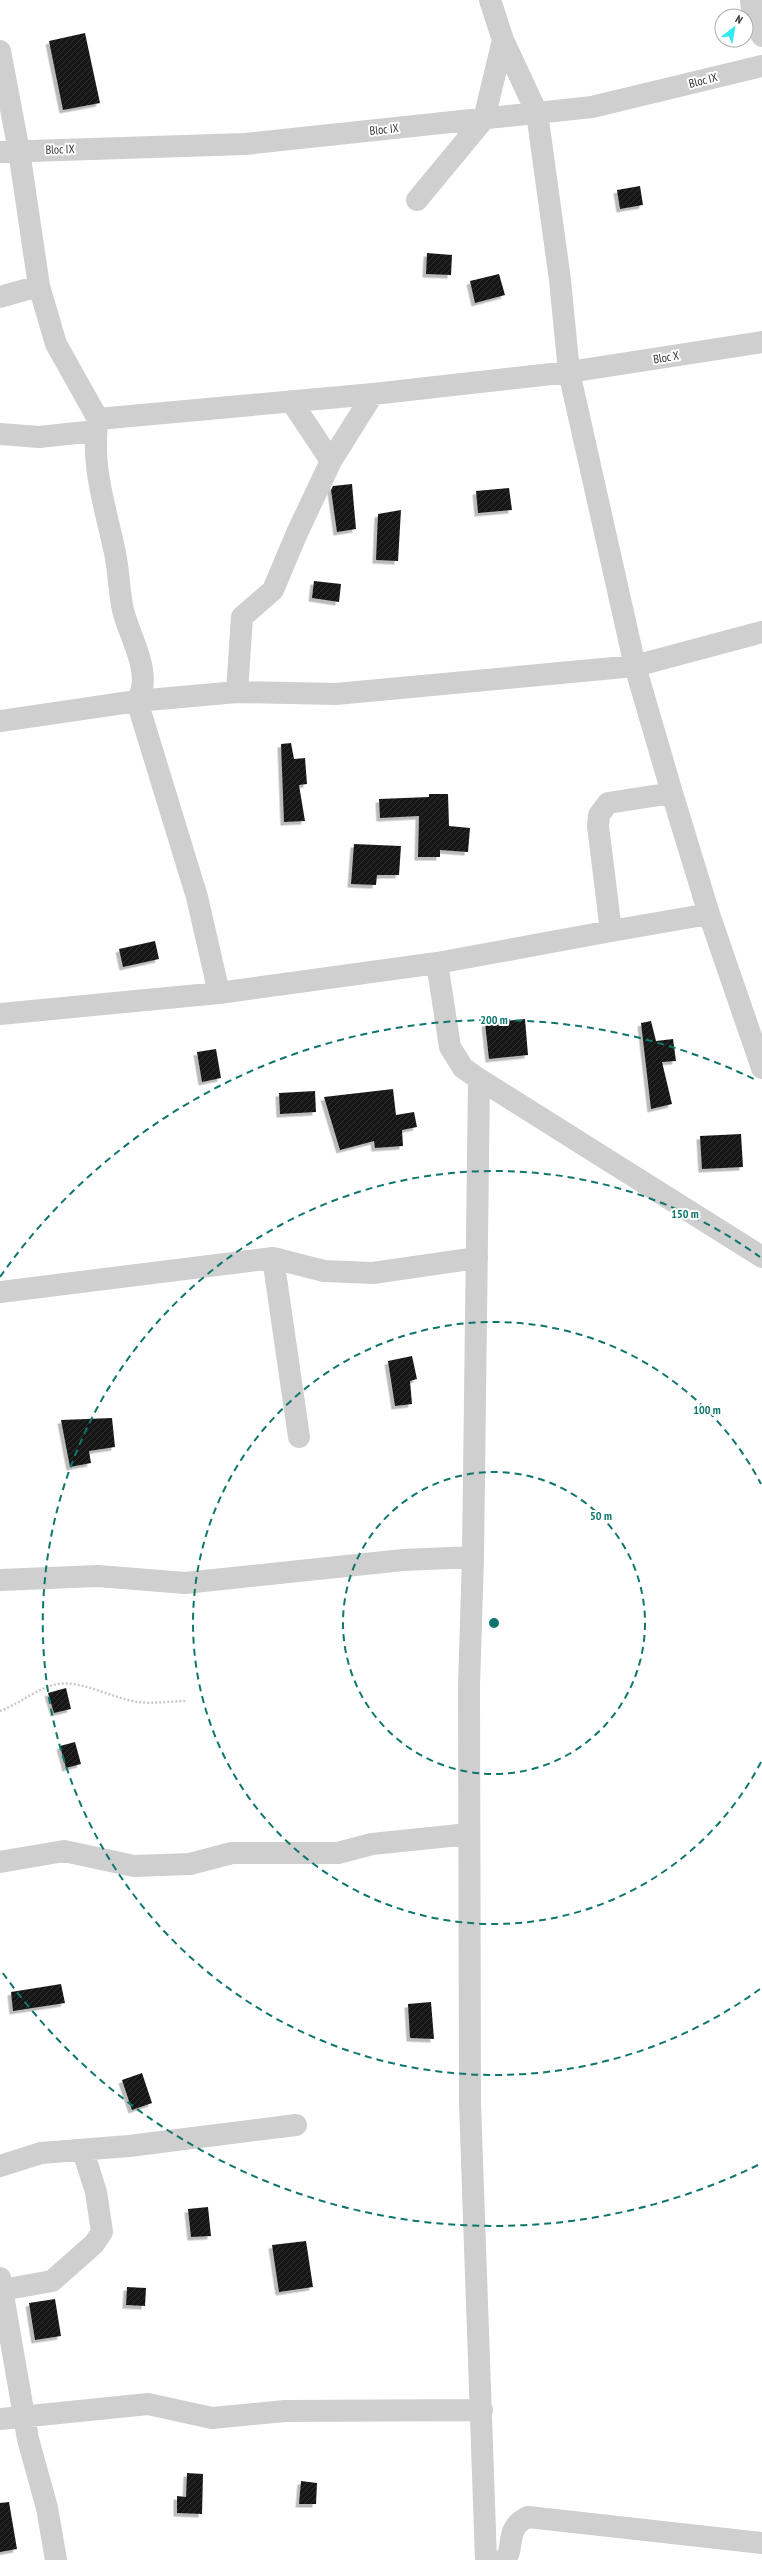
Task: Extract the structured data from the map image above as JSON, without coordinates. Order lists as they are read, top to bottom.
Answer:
{
  "streets": {
    "street": ["Bloc IX", "Bloc X"]
  },
  "north": "top right",
  "rings": [
    "200 m",
    "150 m",
    "100 m",
    "50 m"
  ]
}
